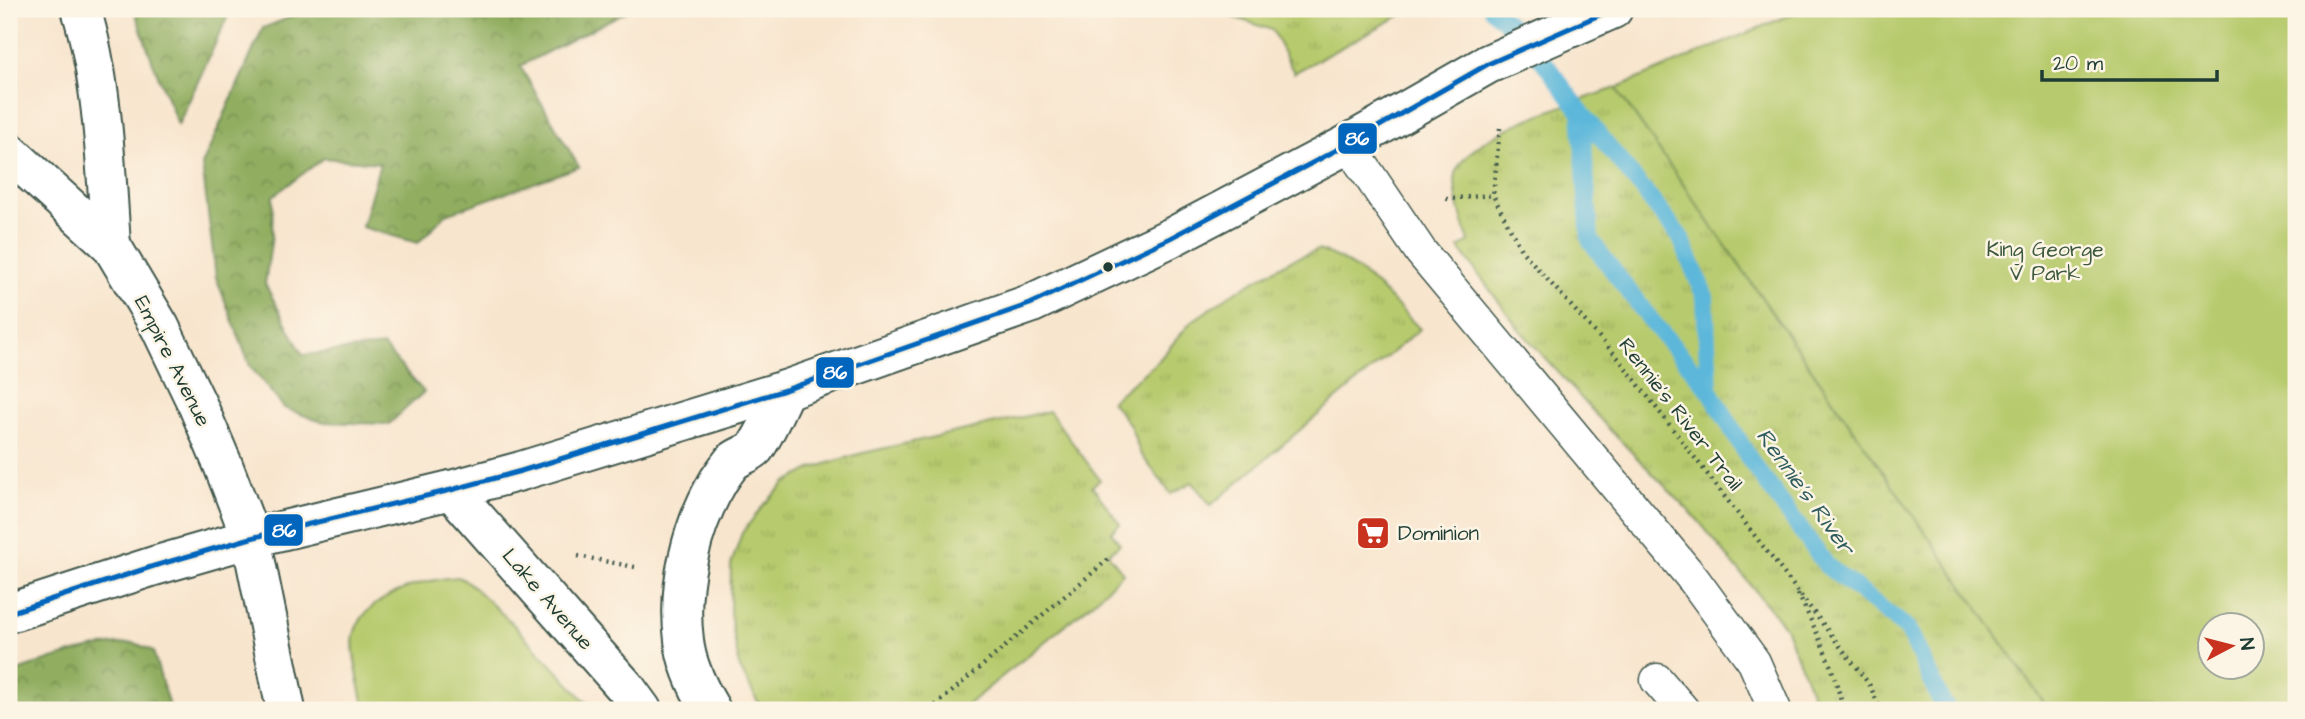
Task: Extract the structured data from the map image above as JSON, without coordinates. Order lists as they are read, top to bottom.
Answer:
{
  "streets": {
    "main road": ["Empire Avenue", "Lake Avenue"],
    "path": ["Rennie's River Trail"]
  },
  "water": ["Rennie's River"],
  "parks": ["King George V Park"],
  "places": {
    "supermarket": ["Dominion"]
  },
  "lines": ["transit line 86"],
  "scale_bar": "20 m",
  "north": "right"
}
